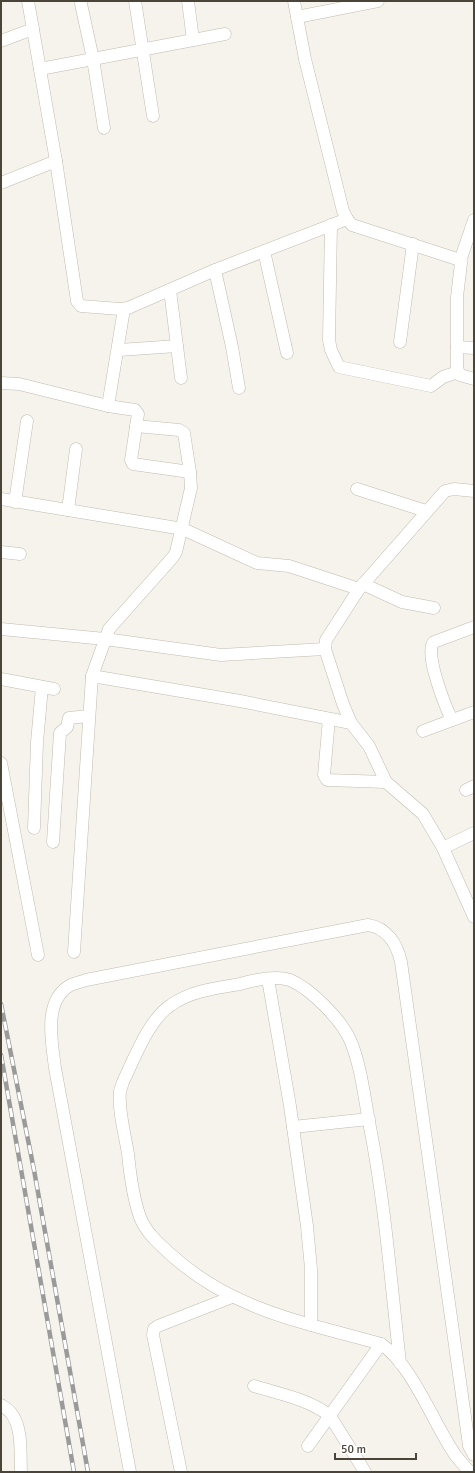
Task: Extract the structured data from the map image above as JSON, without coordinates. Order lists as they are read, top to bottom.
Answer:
{
  "scale_bar": "50 m"
}
